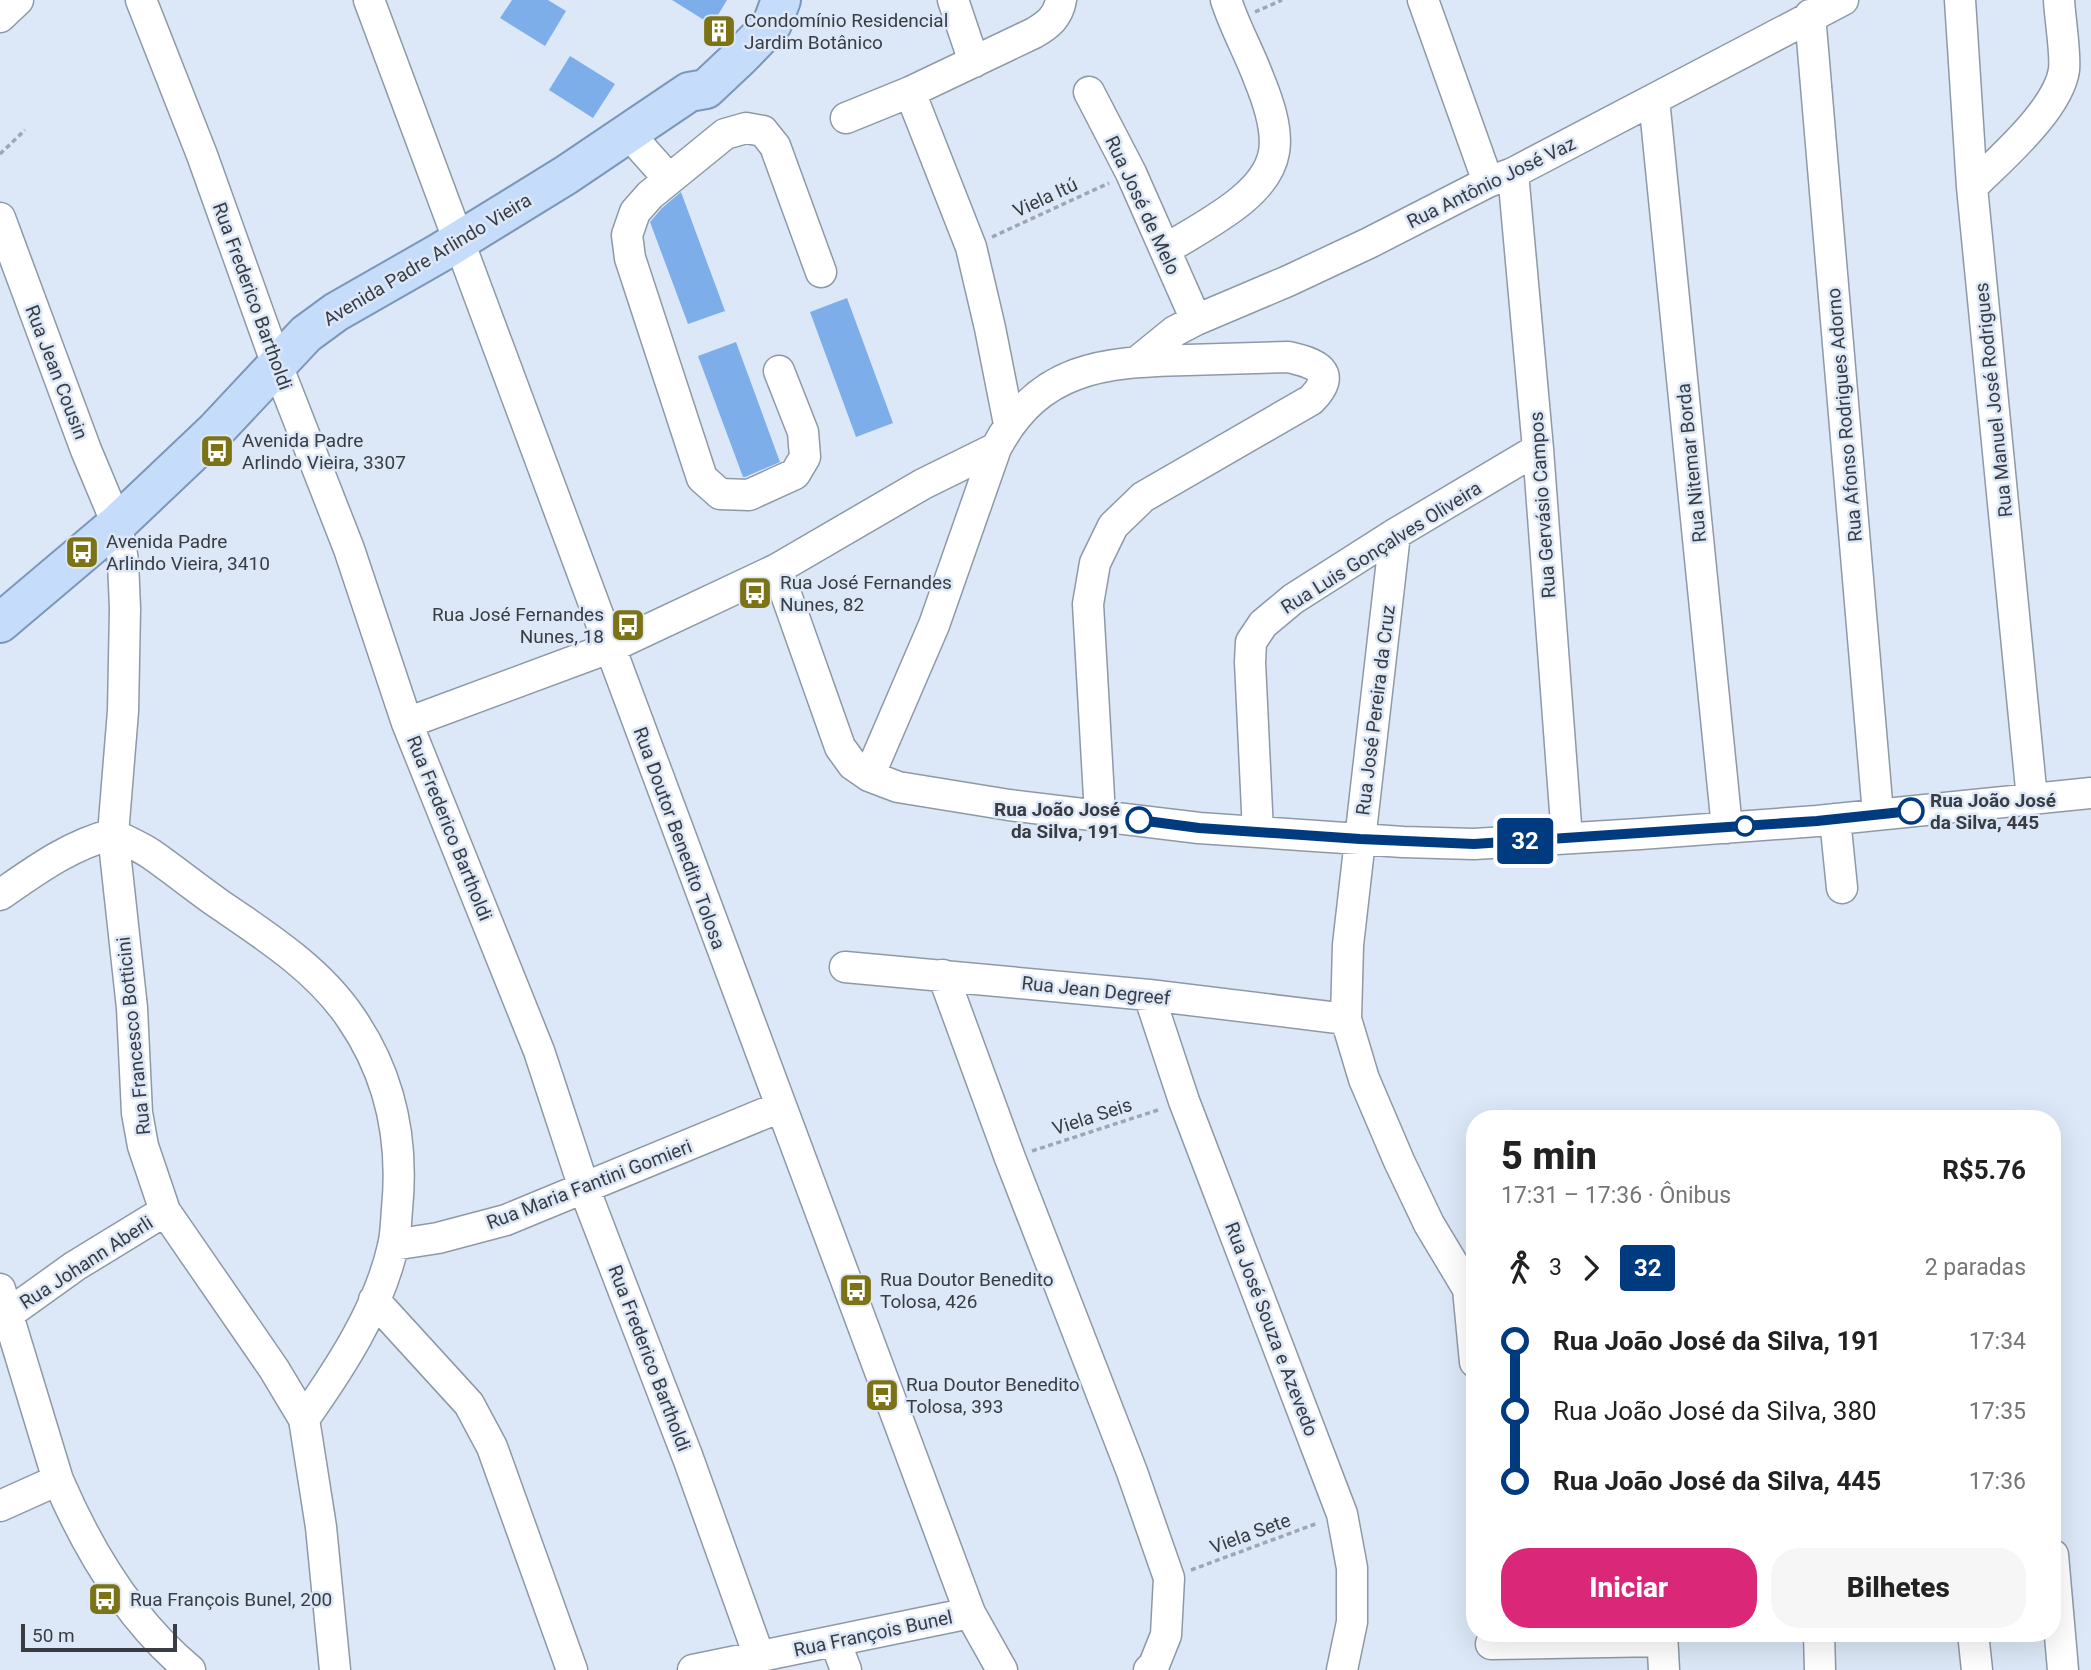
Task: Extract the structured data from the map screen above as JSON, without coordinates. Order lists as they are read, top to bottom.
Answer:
{
  "streets": {
    "main road": ["Avenida Padre Arlindo Vieira"],
    "street": [
      "Rua Antônio José Vaz",
      "Rua José de Melo",
      "Rua Frederico Bartholdi",
      "Rua Jean Cousin",
      "Rua Manuel José Rodrigues",
      "Rua Afonso Rodrigues Adorno",
      "Rua Nitemar Borda",
      "Rua Gervásio Campos",
      "Rua Luis Gonçalves Oliveira",
      "Rua José Pereira da Cruz",
      "Rua Doutor Benedito Tolosa",
      "Rua Jean Degreef",
      "Rua Francesco Botticini",
      "Rua Maria Fantini Gomieri",
      "Rua Johann Aberli",
      "Rua José Souza e Azevedo",
      "Rua François Bunel"
    ],
    "path": ["Viela Itú", "Viela Seis", "Viela Sete"]
  },
  "crossings": [
    ["Rua Antônio José Vaz", "Rua José de Melo"],
    ["Rua Antônio José Vaz", "Rua Afonso Rodrigues Adorno"],
    ["Rua Antônio José Vaz", "Rua Nitemar Borda"],
    ["Rua Antônio José Vaz", "Rua Gervásio Campos"],
    ["Viela Itú", "Rua José de Melo"],
    ["Avenida Padre Arlindo Vieira", "Rua Frederico Bartholdi"],
    ["Avenida Padre Arlindo Vieira", "Rua Jean Cousin"],
    ["Avenida Padre Arlindo Vieira", "Rua Doutor Benedito Tolosa"],
    ["Avenida Padre Arlindo Vieira", "Rua Francesco Botticini"],
    ["Rua Frederico Bartholdi", "Rua Maria Fantini Gomieri"],
    ["Rua Frederico Bartholdi", "Rua François Bunel"],
    ["Rua Jean Cousin", "Rua Francesco Botticini"],
    ["Rua Gervásio Campos", "Rua Luis Gonçalves Oliveira"],
    ["Rua Luis Gonçalves Oliveira", "Rua José Pereira da Cruz"],
    ["Rua José Pereira da Cruz", "Rua Jean Degreef"],
    ["Rua Doutor Benedito Tolosa", "Rua Maria Fantini Gomieri"],
    ["Rua Doutor Benedito Tolosa", "Rua François Bunel"],
    ["Rua Jean Degreef", "Rua José Souza e Azevedo"],
    ["Rua Francesco Botticini", "Rua Johann Aberli"],
    ["Viela Seis", "Rua José Souza e Azevedo"],
    ["Rua José Souza e Azevedo", "Viela Sete"]
  ],
  "places": {
    "building": ["Condomínio Residencial Jardim Botânico"],
    "bus stop": [
      "Avenida Padre Arlindo Vieira, 3307",
      "Avenida Padre Arlindo Vieira, 3410",
      "Rua José Fernandes Nunes, 82",
      "Rua José Fernandes Nunes, 18",
      "Rua Doutor Benedito Tolosa, 426",
      "Rua Doutor Benedito Tolosa, 393",
      "Rua François Bunel, 200"
    ],
    "other": ["Rua João José da Silva, 445", "Rua João José da Silva, 191"]
  },
  "lines": ["bus line 32"],
  "scale_bar": "50 m",
  "page": {
    "on_map": "32",
    "heading": ["5 min", "17:31 – 17:36 · Ônibus", "R$5.76"],
    "legs": ["3", "32", "2 paradas"],
    "list": [
      {
        "name": "Rua João José da Silva, 191",
        "value": "17:34"
      },
      {
        "name": "Rua João José da Silva, 380",
        "value": "17:35"
      },
      {
        "name": "Rua João José da Silva, 445",
        "value": "17:36"
      }
    ],
    "buttons": ["Iniciar", "Bilhetes"],
    "scale": "50 m"
  }
}
